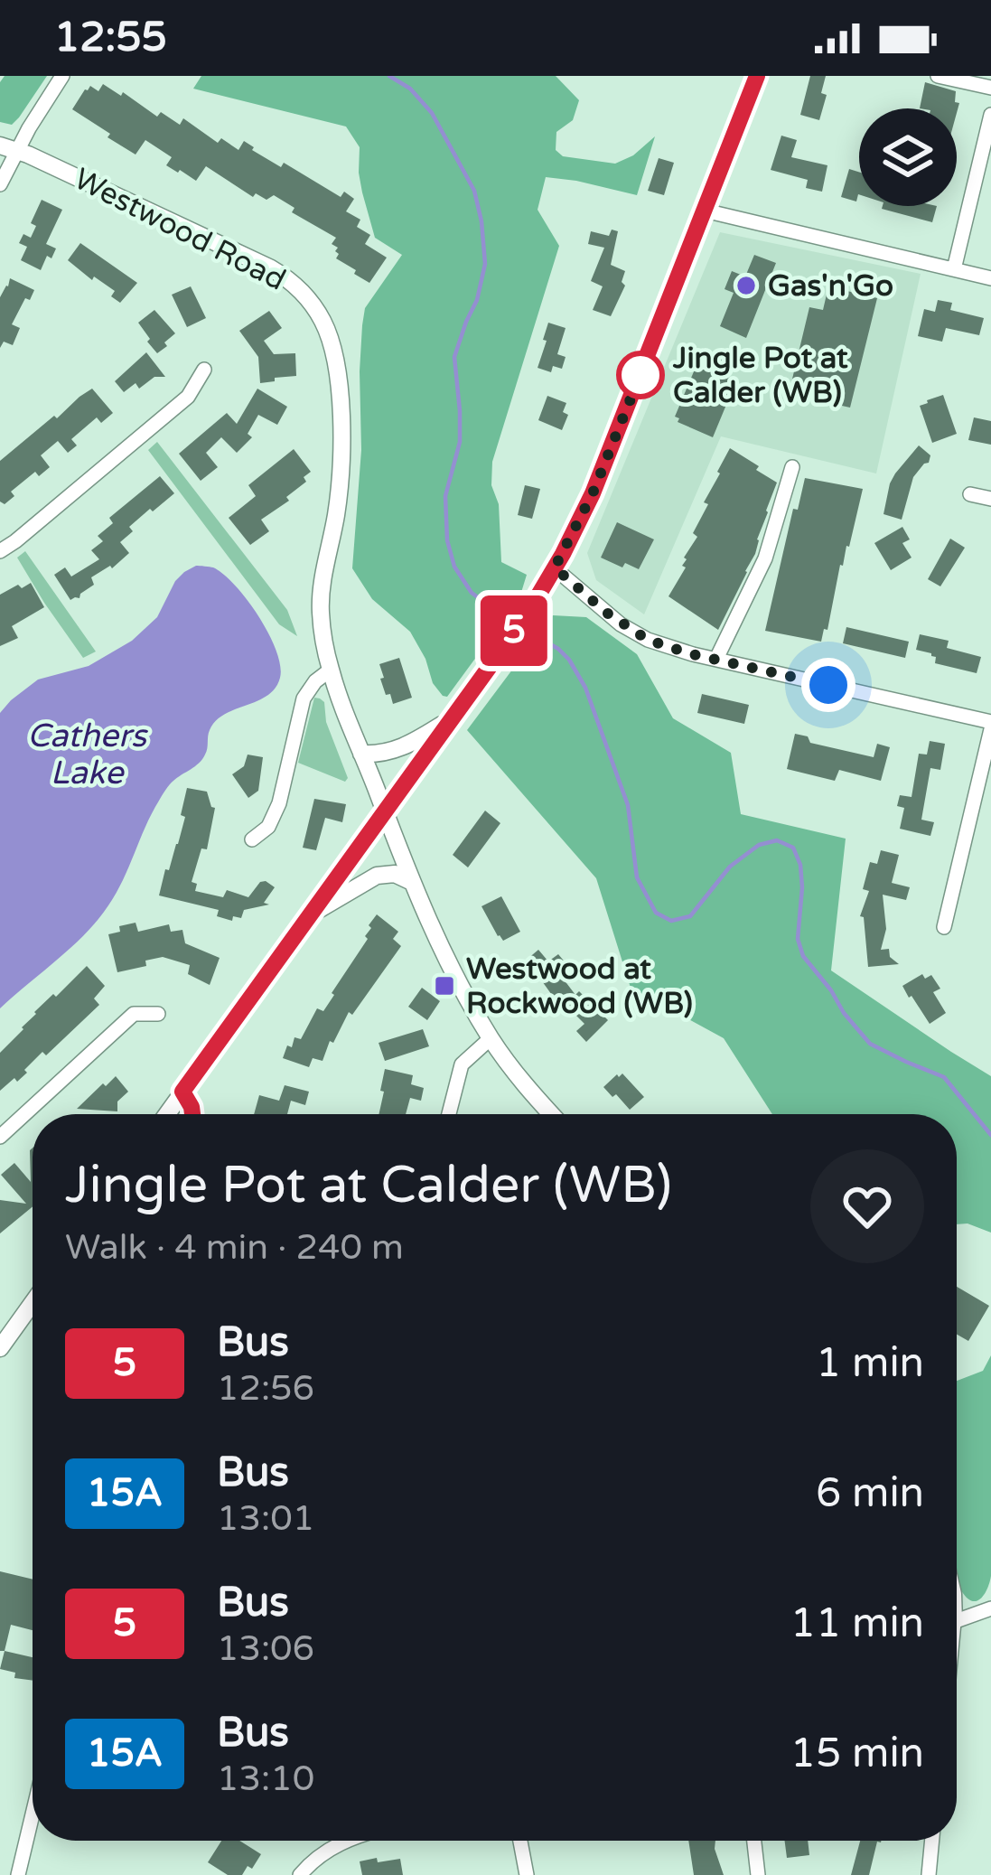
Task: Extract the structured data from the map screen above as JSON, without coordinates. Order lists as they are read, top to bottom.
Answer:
{
  "streets": {
    "street": ["Westwood Road"]
  },
  "water": ["Cathers Lake"],
  "places": {
    "other": ["Gas'n'Go", "Jingle Pot at Calder (WB)"],
    "transit": ["Westwood at Rockwood (WB)"]
  },
  "lines": ["bus line 5"],
  "page": {
    "status": "12:55",
    "on_map": "5",
    "heading": ["Jingle Pot at Calder (WB)", "Walk · 4 min · 240 m"],
    "list": [
      {
        "mark": "5",
        "name": "Bus",
        "note": "12:56",
        "value": "1 min"
      },
      {
        "mark": "15A",
        "name": "Bus",
        "note": "13:01",
        "value": "6 min"
      },
      {
        "mark": "5",
        "name": "Bus",
        "note": "13:06",
        "value": "11 min"
      },
      {
        "mark": "15A",
        "name": "Bus",
        "note": "13:10",
        "value": "15 min"
      }
    ]
  }
}
